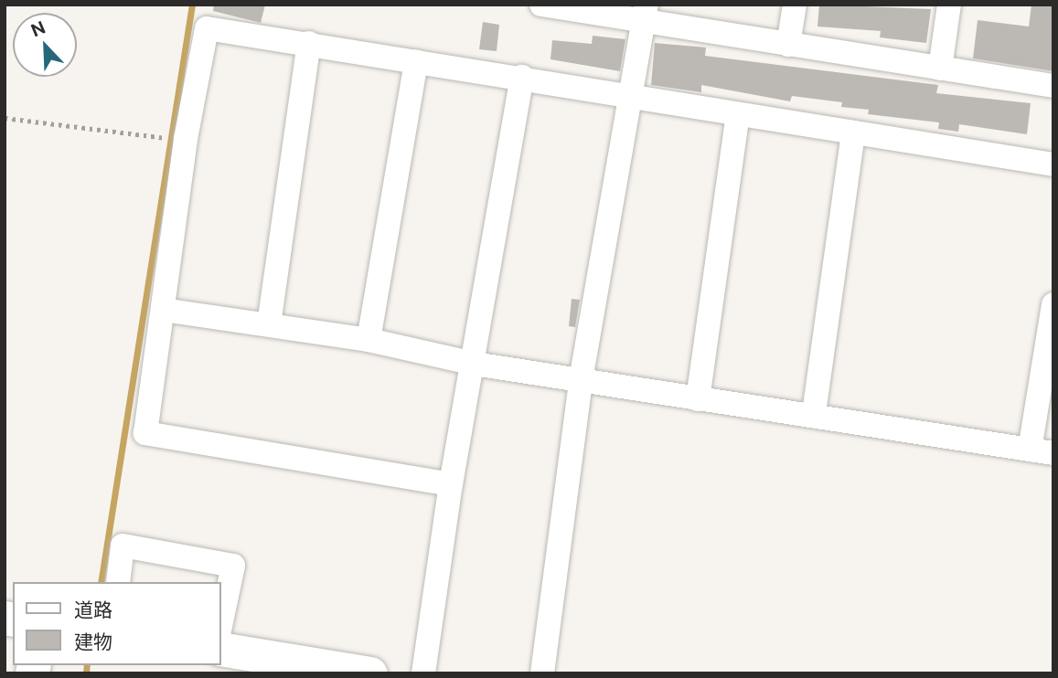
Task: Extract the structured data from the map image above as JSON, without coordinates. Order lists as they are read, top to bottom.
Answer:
{
  "legend": ["道路", "建物"],
  "north": "top left"
}
